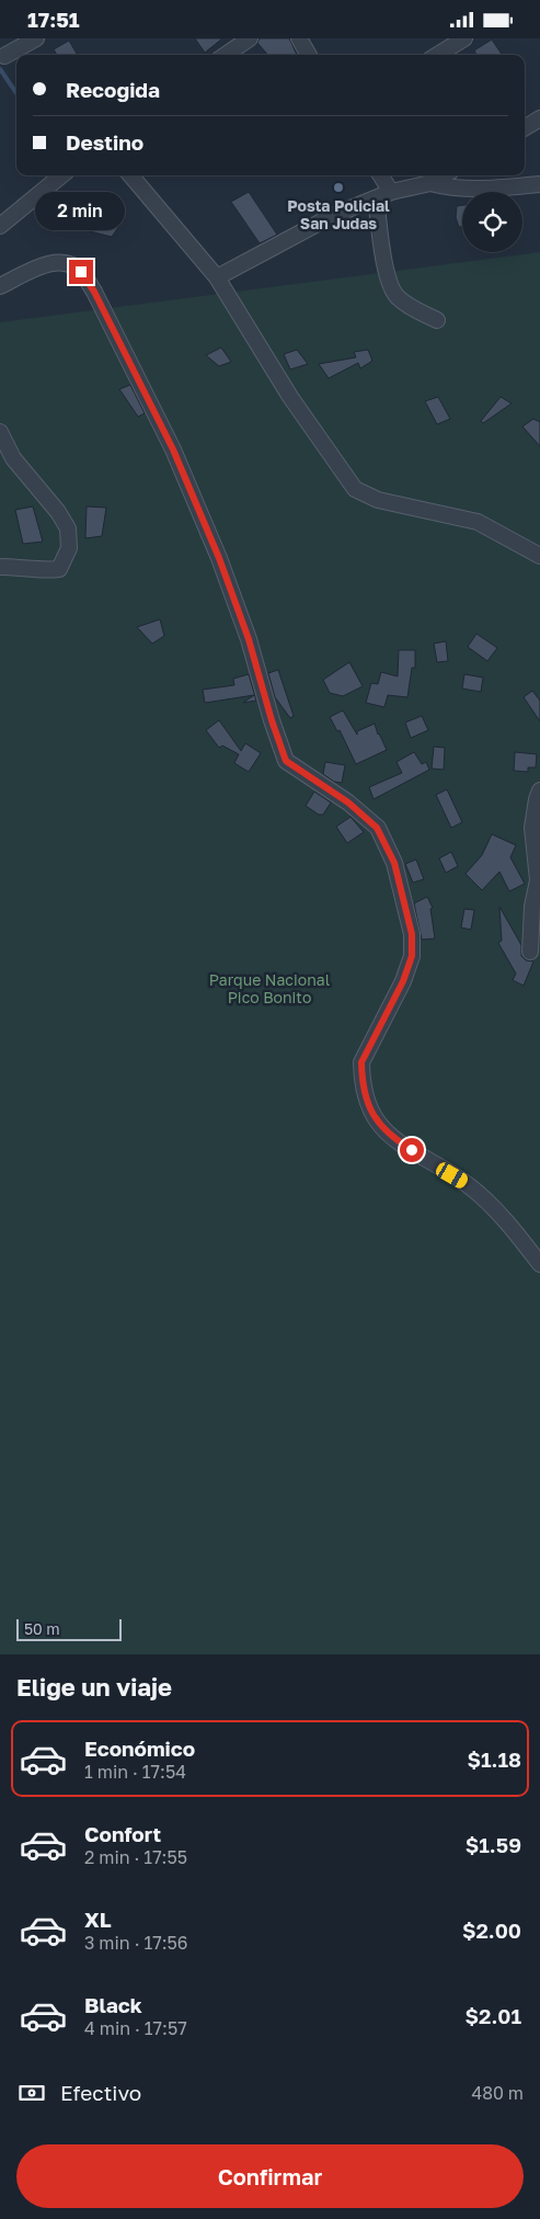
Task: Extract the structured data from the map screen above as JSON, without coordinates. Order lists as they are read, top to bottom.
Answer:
{
  "parks": ["Parque Nacional Pico Bonito"],
  "places": ["Posta Policial San Judas"],
  "scale_bar": "50 m",
  "page": {
    "status": "17:51",
    "banner": ["Recogida", "Destino"],
    "bubble": "2 min",
    "scale": "50 m",
    "heading": "Elige un viaje",
    "list": [
      {
        "name": "Económico",
        "note": "1 min · 17:54",
        "value": "$1.18"
      },
      {
        "name": "Confort",
        "note": "2 min · 17:55",
        "value": "$1.59"
      },
      {
        "name": "XL",
        "note": "3 min · 17:56",
        "value": "$2.00"
      },
      {
        "name": "Black",
        "note": "4 min · 17:57",
        "value": "$2.01"
      }
    ],
    "pay": ["Efectivo", "480 m"],
    "buttons": "Confirmar"
  }
}
